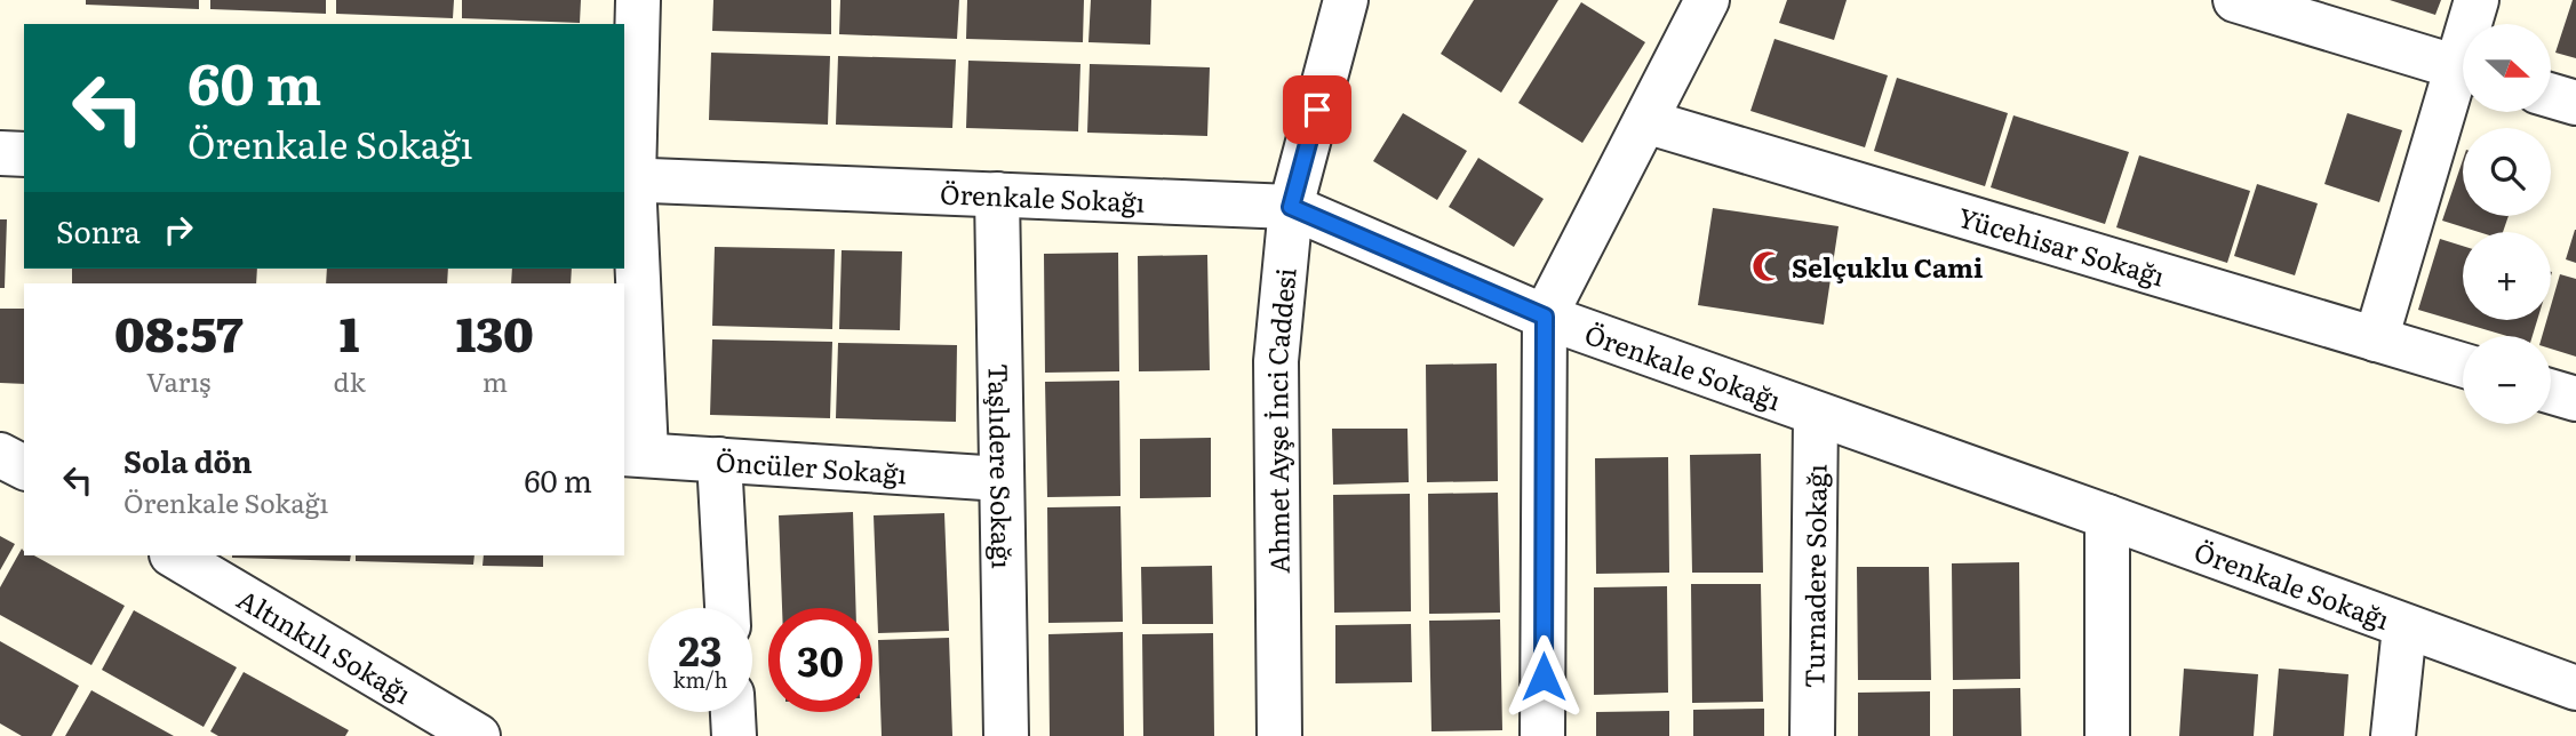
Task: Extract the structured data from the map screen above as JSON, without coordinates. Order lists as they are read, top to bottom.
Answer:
{
  "streets": {
    "street": [
      "Örenkale Sokağı",
      "Yücehisar Sokağı",
      "Ahmet Ayşe İnci Caddesi",
      "Öncüler Sokağı",
      "Taşlıdere Sokağı",
      "Turnadere Sokağı",
      "Altınkılı Sokağı"
    ]
  },
  "crossings": [
    ["Örenkale Sokağı", "Ahmet Ayşe İnci Caddesi"],
    ["Örenkale Sokağı", "Taşlıdere Sokağı"],
    ["Örenkale Sokağı", "Turnadere Sokağı"],
    ["Öncüler Sokağı", "Taşlıdere Sokağı"]
  ],
  "places": {
    "mosque": ["Selçuklu Cami"]
  },
  "north": "right",
  "page": {
    "map_buttons": ["+", "−"],
    "turn": ["60 m", "Örenkale Sokağı"],
    "then": "Sonra",
    "eta": [
      "08:57",
      "Varış",
      "1",
      "dk",
      "130",
      "m"
    ],
    "list": [
      {
        "name": "Sola dön",
        "note": "Örenkale Sokağı",
        "value": "60 m"
      }
    ],
    "speed": "23 km/h",
    "limit": "30"
  }
}
